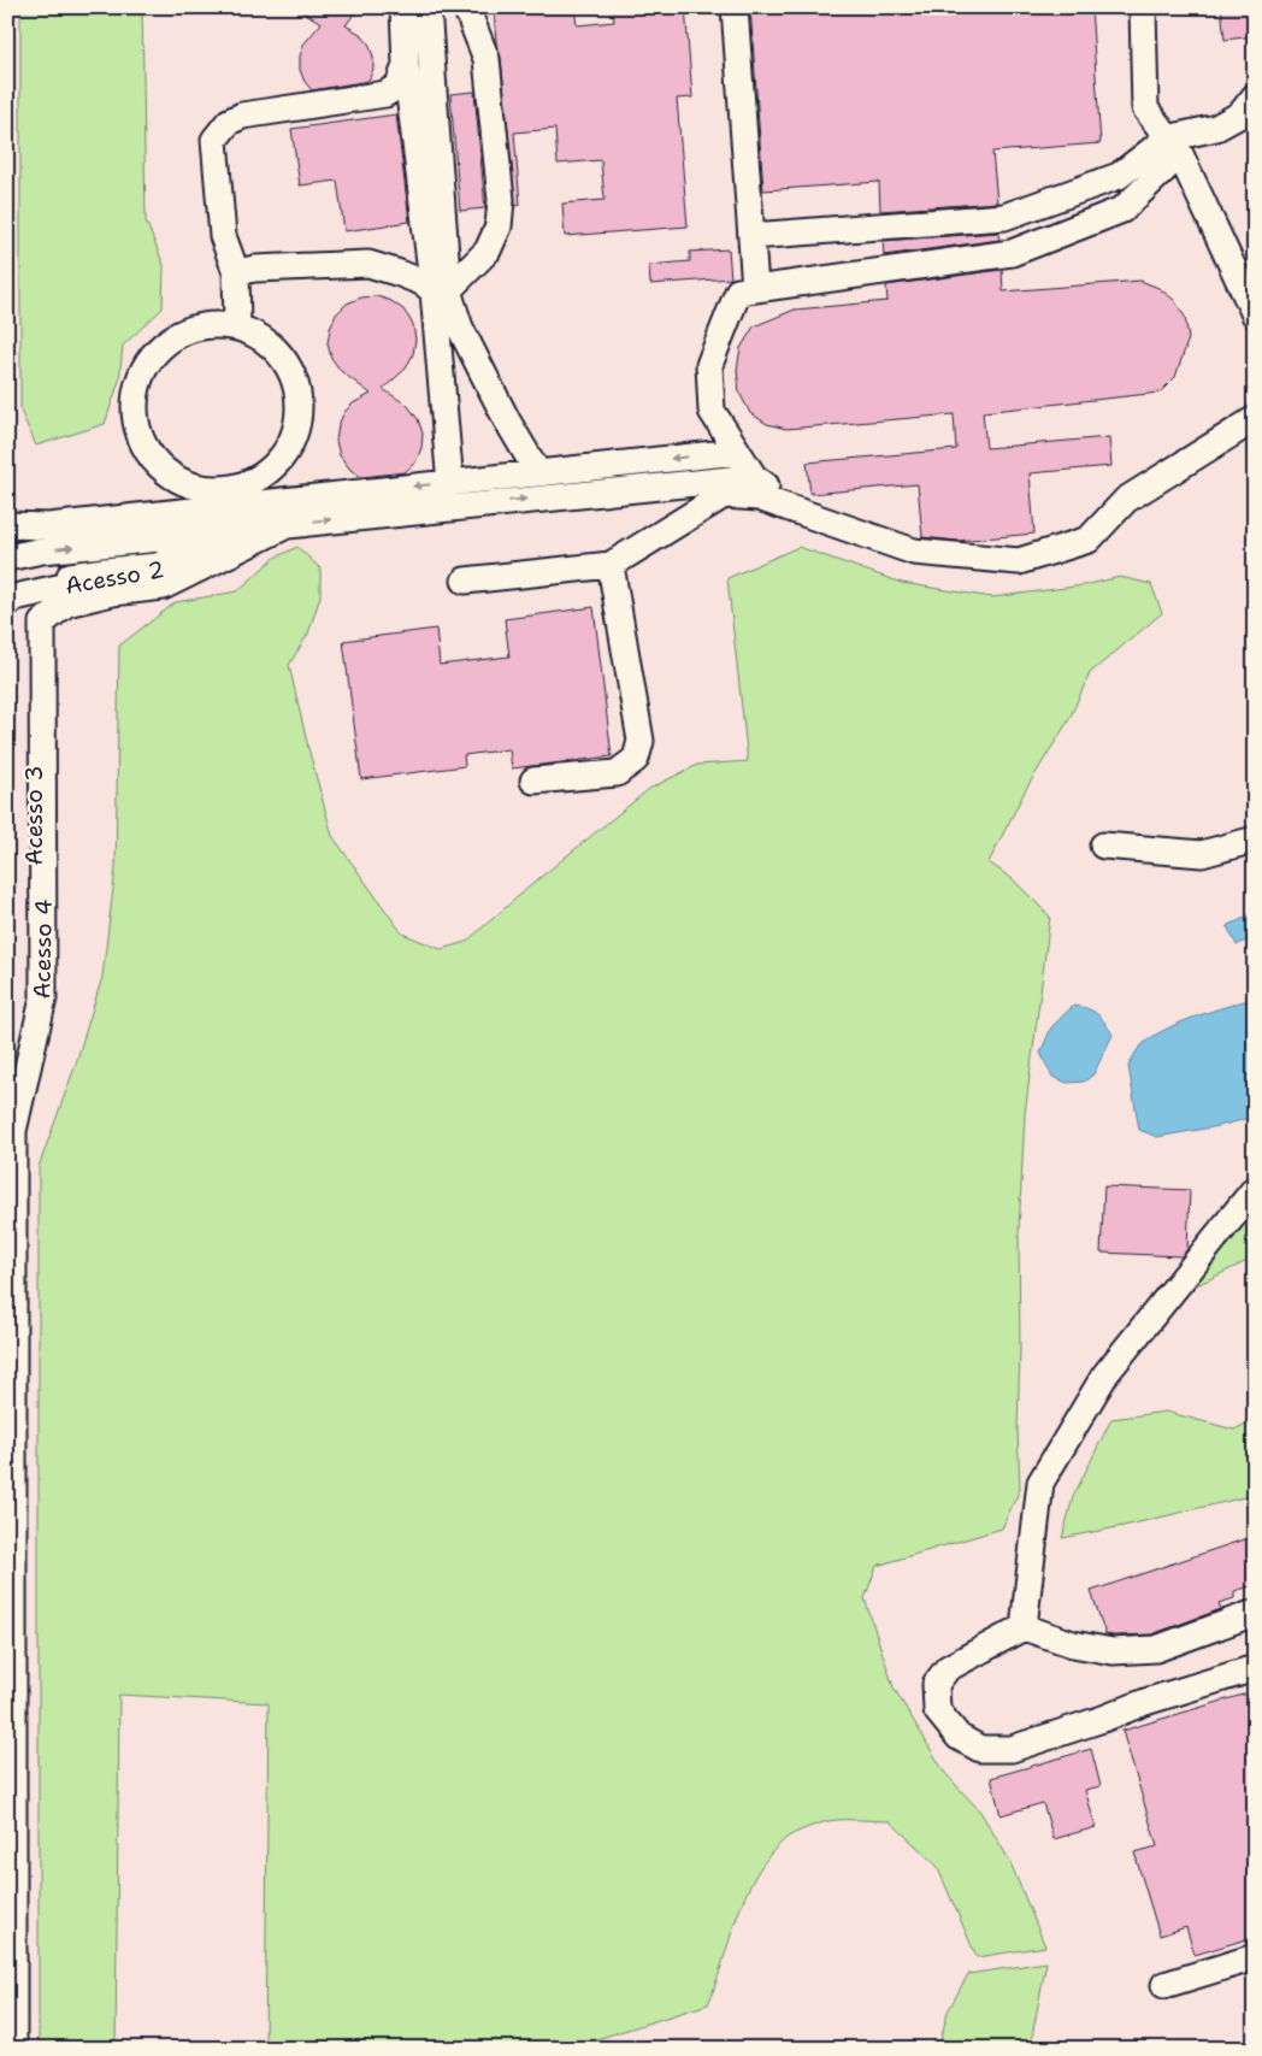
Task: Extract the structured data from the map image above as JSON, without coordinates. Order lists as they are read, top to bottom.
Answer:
{
  "streets": {
    "lane": ["Acesso 2", "Acesso 3", "Acesso 4"]
  },
  "crossings": [
    ["Acesso 2", "Acesso 3"],
    ["Acesso 2", "Acesso 4"],
    ["Acesso 3", "Acesso 4"]
  ]
}
